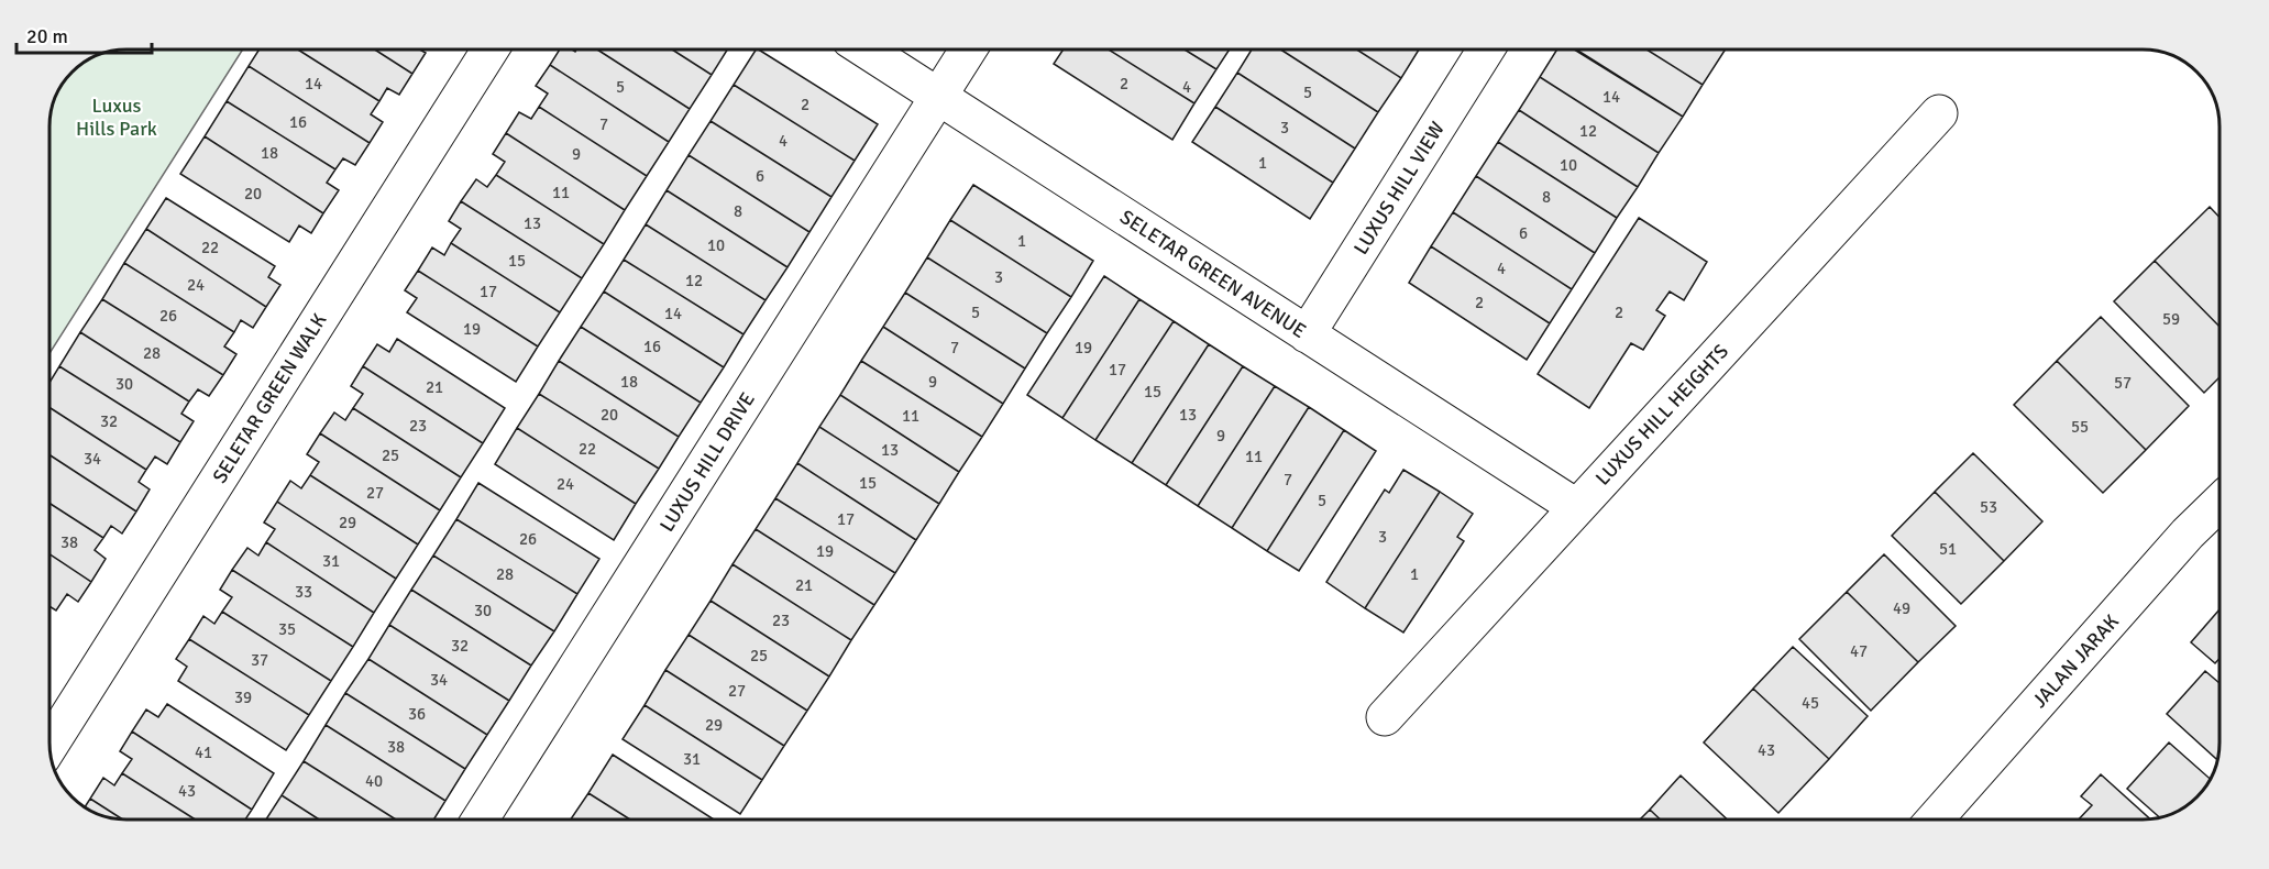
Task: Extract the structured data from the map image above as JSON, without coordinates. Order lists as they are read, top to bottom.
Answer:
{
  "streets": {
    "street": [
      "LUXUS HILL VIEW",
      "SELETAR GREEN AVENUE",
      "SELETAR GREEN WALK",
      "LUXUS HILL HEIGHTS",
      "LUXUS HILL DRIVE",
      "JALAN JARAK"
    ]
  },
  "crossings": [
    ["LUXUS HILL VIEW", "SELETAR GREEN AVENUE"],
    ["SELETAR GREEN AVENUE", "LUXUS HILL HEIGHTS"],
    ["SELETAR GREEN AVENUE", "LUXUS HILL DRIVE"]
  ],
  "parks": ["Luxus Hills Park"],
  "house_numbers": [
    "14",
    "2",
    "5",
    "4",
    "5",
    "14",
    "2",
    "16",
    "7",
    "3",
    "12",
    "4",
    "18",
    "9",
    "1",
    "10",
    "6",
    "11",
    "20",
    "8",
    "8",
    "13",
    "6",
    "1",
    "10",
    "22",
    "15",
    "4",
    "3",
    "12",
    "24",
    "17",
    "2",
    "5",
    "2",
    "14",
    "26",
    "59",
    "19",
    "16",
    "7",
    "19",
    "28",
    "17",
    "18",
    "9",
    "57",
    "30",
    "21",
    "15",
    "20",
    "13",
    "11",
    "32",
    "23",
    "55",
    "9",
    "22",
    "13",
    "25",
    "11",
    "34",
    "7",
    "15",
    "24",
    "27",
    "5",
    "53",
    "17",
    "29",
    "3",
    "26",
    "38",
    "51",
    "19",
    "31",
    "28",
    "1",
    "21",
    "33",
    "49",
    "30",
    "23",
    "35",
    "32",
    "47",
    "25",
    "37",
    "34",
    "27",
    "39",
    "45",
    "36",
    "29",
    "38",
    "43",
    "41",
    "31",
    "40",
    "43"
  ],
  "scale_bar": "20 m"
}
